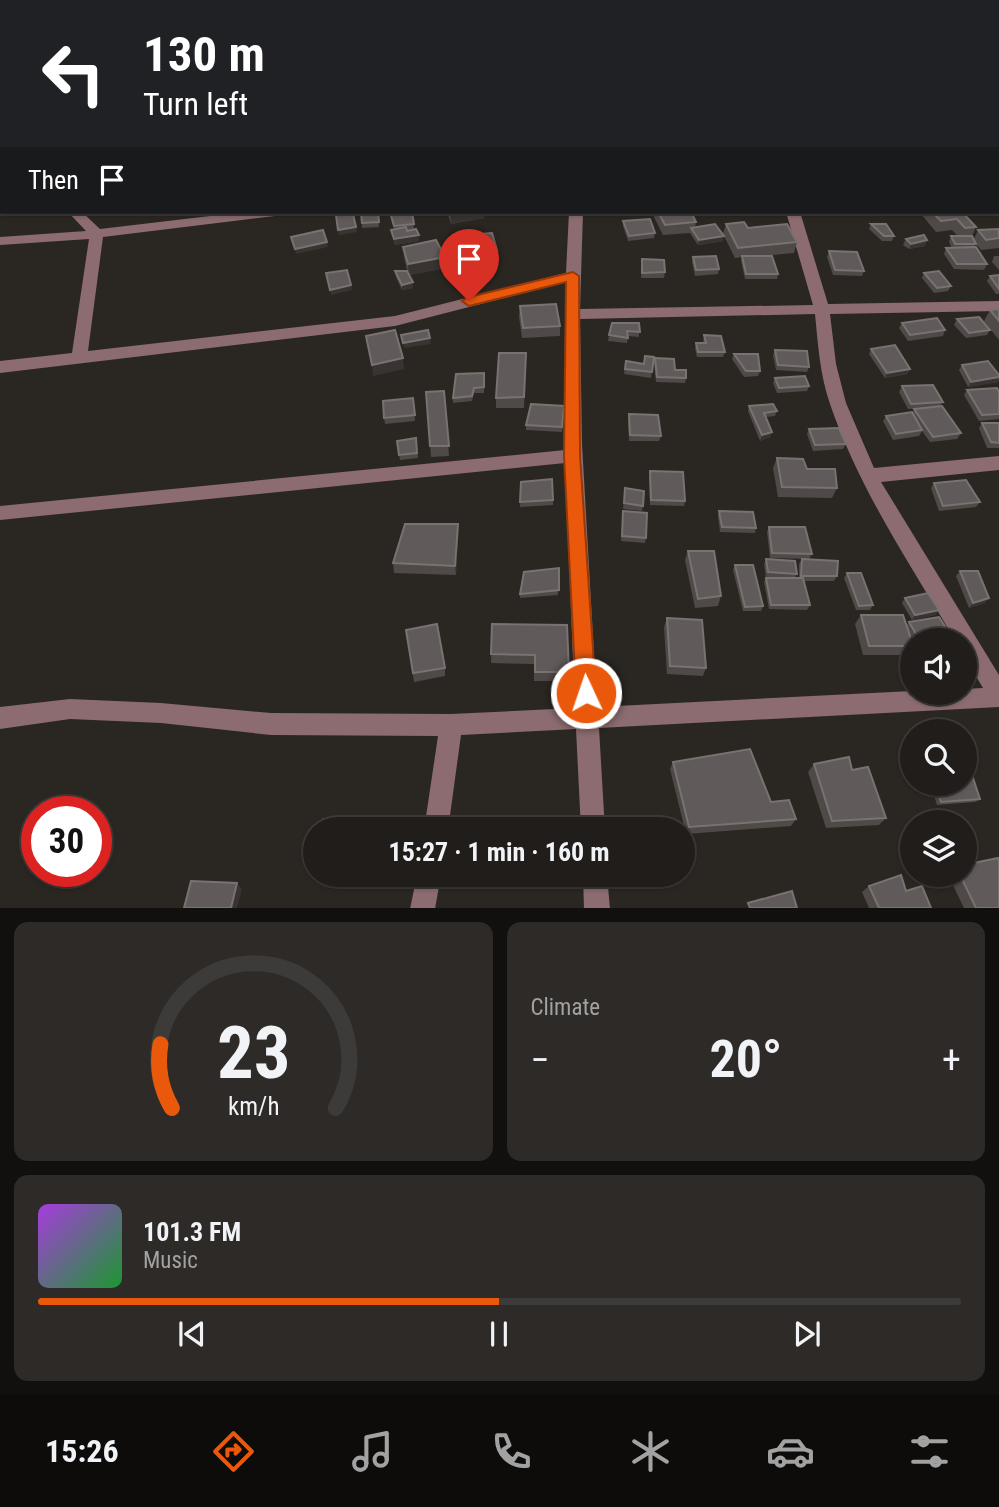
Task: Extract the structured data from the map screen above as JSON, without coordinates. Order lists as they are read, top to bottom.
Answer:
{
  "page": {
    "turn": ["130 m", "Turn left"],
    "then": "Then",
    "limit": "30",
    "trip": "15:27 · 1 min · 160 m",
    "tile": "Climate",
    "heat": ["−", "20°", "+"],
    "song": ["101.3 FM", "Music"],
    "tabs": "15:26",
    "gauge": ["23", "km/h"]
  }
}
